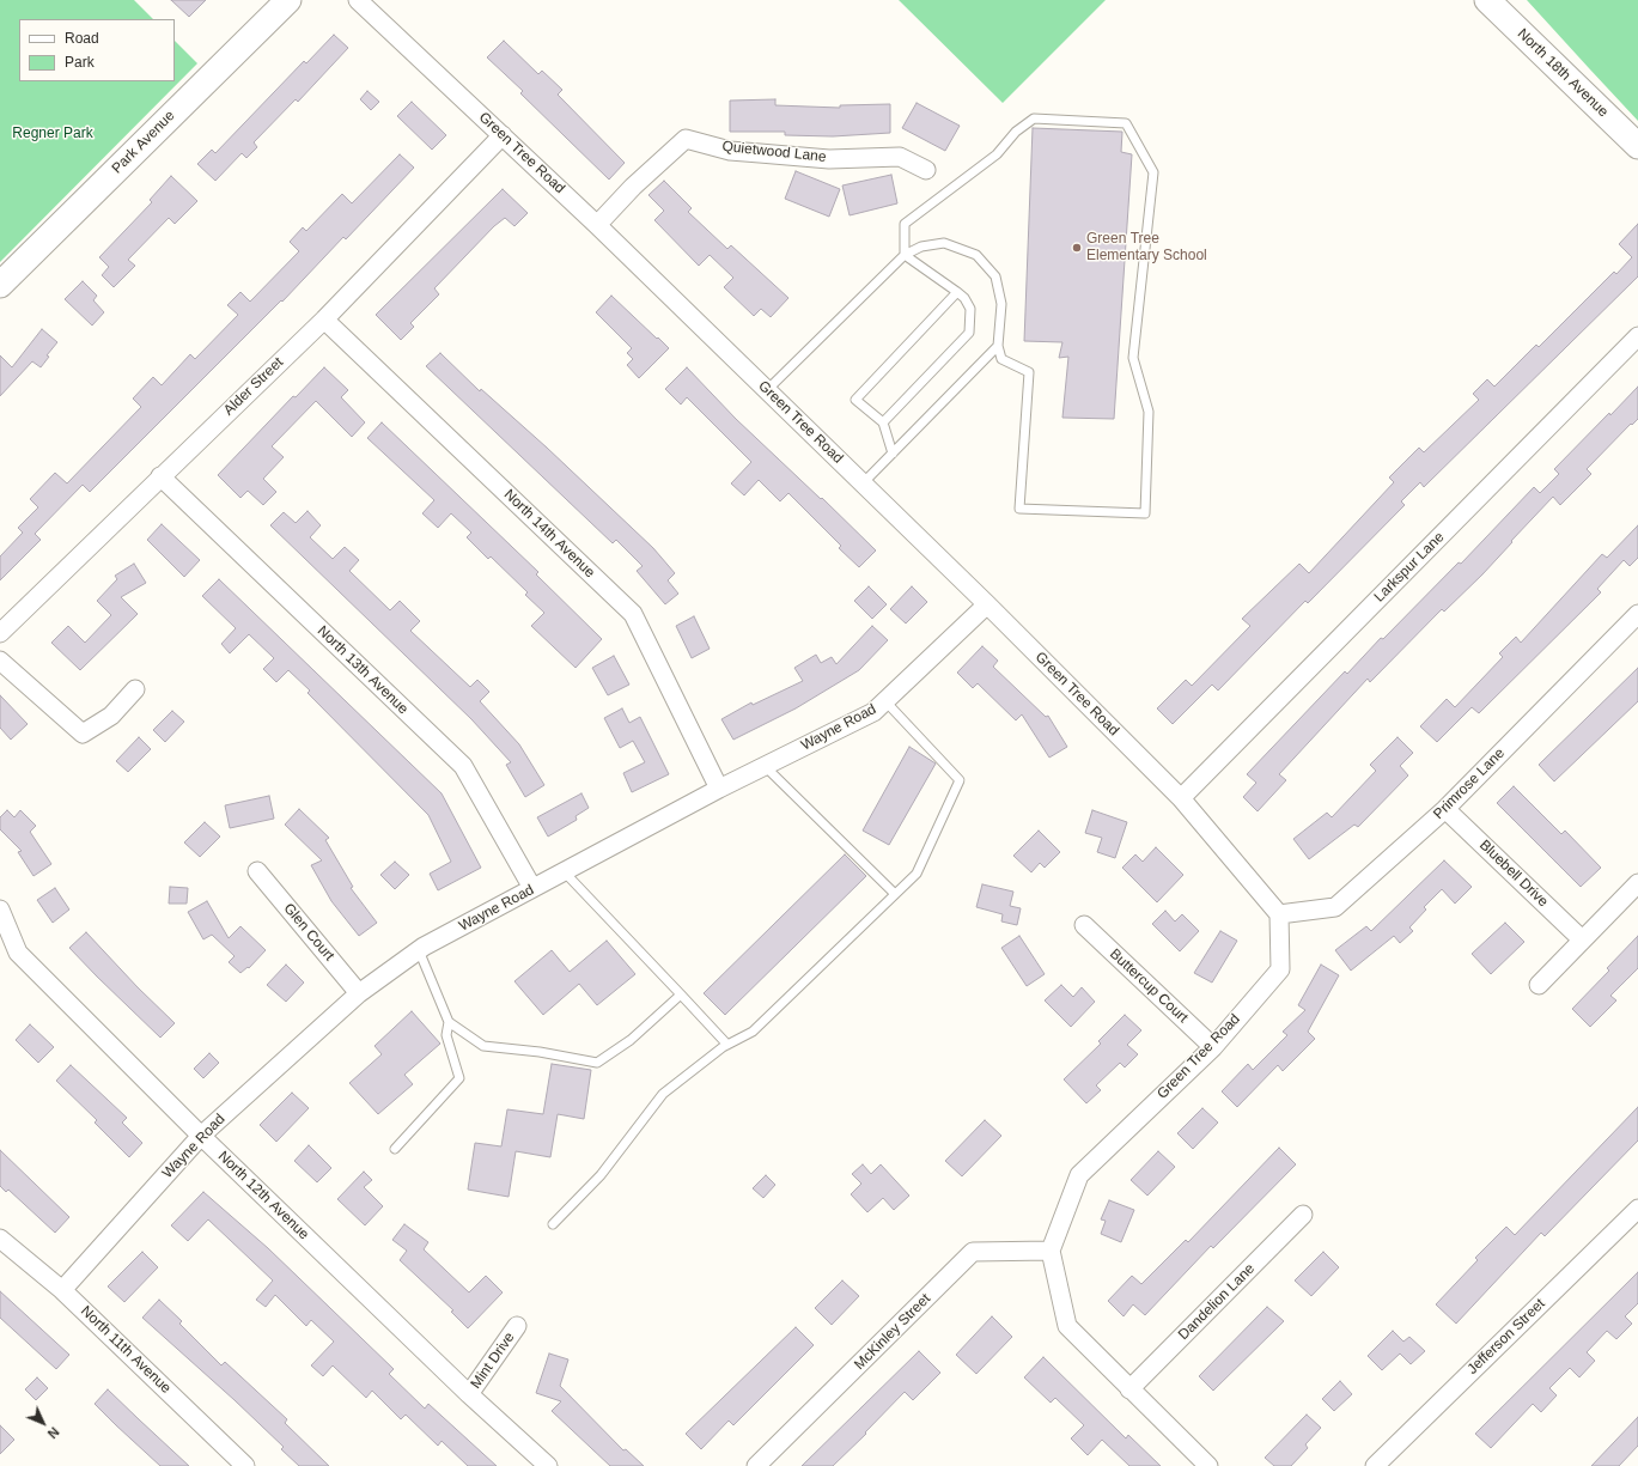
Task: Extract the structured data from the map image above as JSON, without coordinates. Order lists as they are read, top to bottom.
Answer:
{
  "streets": {
    "street": [
      "North 18th Avenue",
      "Park Avenue",
      "Quietwood Lane",
      "Green Tree Road",
      "Alder Street",
      "North 14th Avenue",
      "Larkspur Lane",
      "North 13th Avenue",
      "Wayne Road",
      "Primrose Lane",
      "Bluebell Drive",
      "Glen Court",
      "Buttercup Court",
      "North 12th Avenue",
      "Dandelion Lane",
      "McKinley Street",
      "Jefferson Street",
      "North 11th Avenue",
      "Mint Drive"
    ]
  },
  "crossings": [
    ["Quietwood Lane", "Green Tree Road"],
    ["Green Tree Road", "Alder Street"],
    ["Green Tree Road", "Larkspur Lane"],
    ["Green Tree Road", "Wayne Road"],
    ["Green Tree Road", "Primrose Lane"],
    ["Green Tree Road", "Buttercup Court"],
    ["Green Tree Road", "McKinley Street"],
    ["Alder Street", "North 14th Avenue"],
    ["Alder Street", "North 13th Avenue"],
    ["North 14th Avenue", "Wayne Road"],
    ["North 13th Avenue", "Wayne Road"],
    ["Wayne Road", "Glen Court"],
    ["Wayne Road", "North 12th Avenue"],
    ["Wayne Road", "North 11th Avenue"],
    ["Primrose Lane", "Bluebell Drive"],
    ["North 12th Avenue", "Mint Drive"]
  ],
  "parks": ["Regner Park"],
  "places": ["Green Tree Elementary School"],
  "legend": ["Road", "Park"],
  "north": "bottom right"
}
